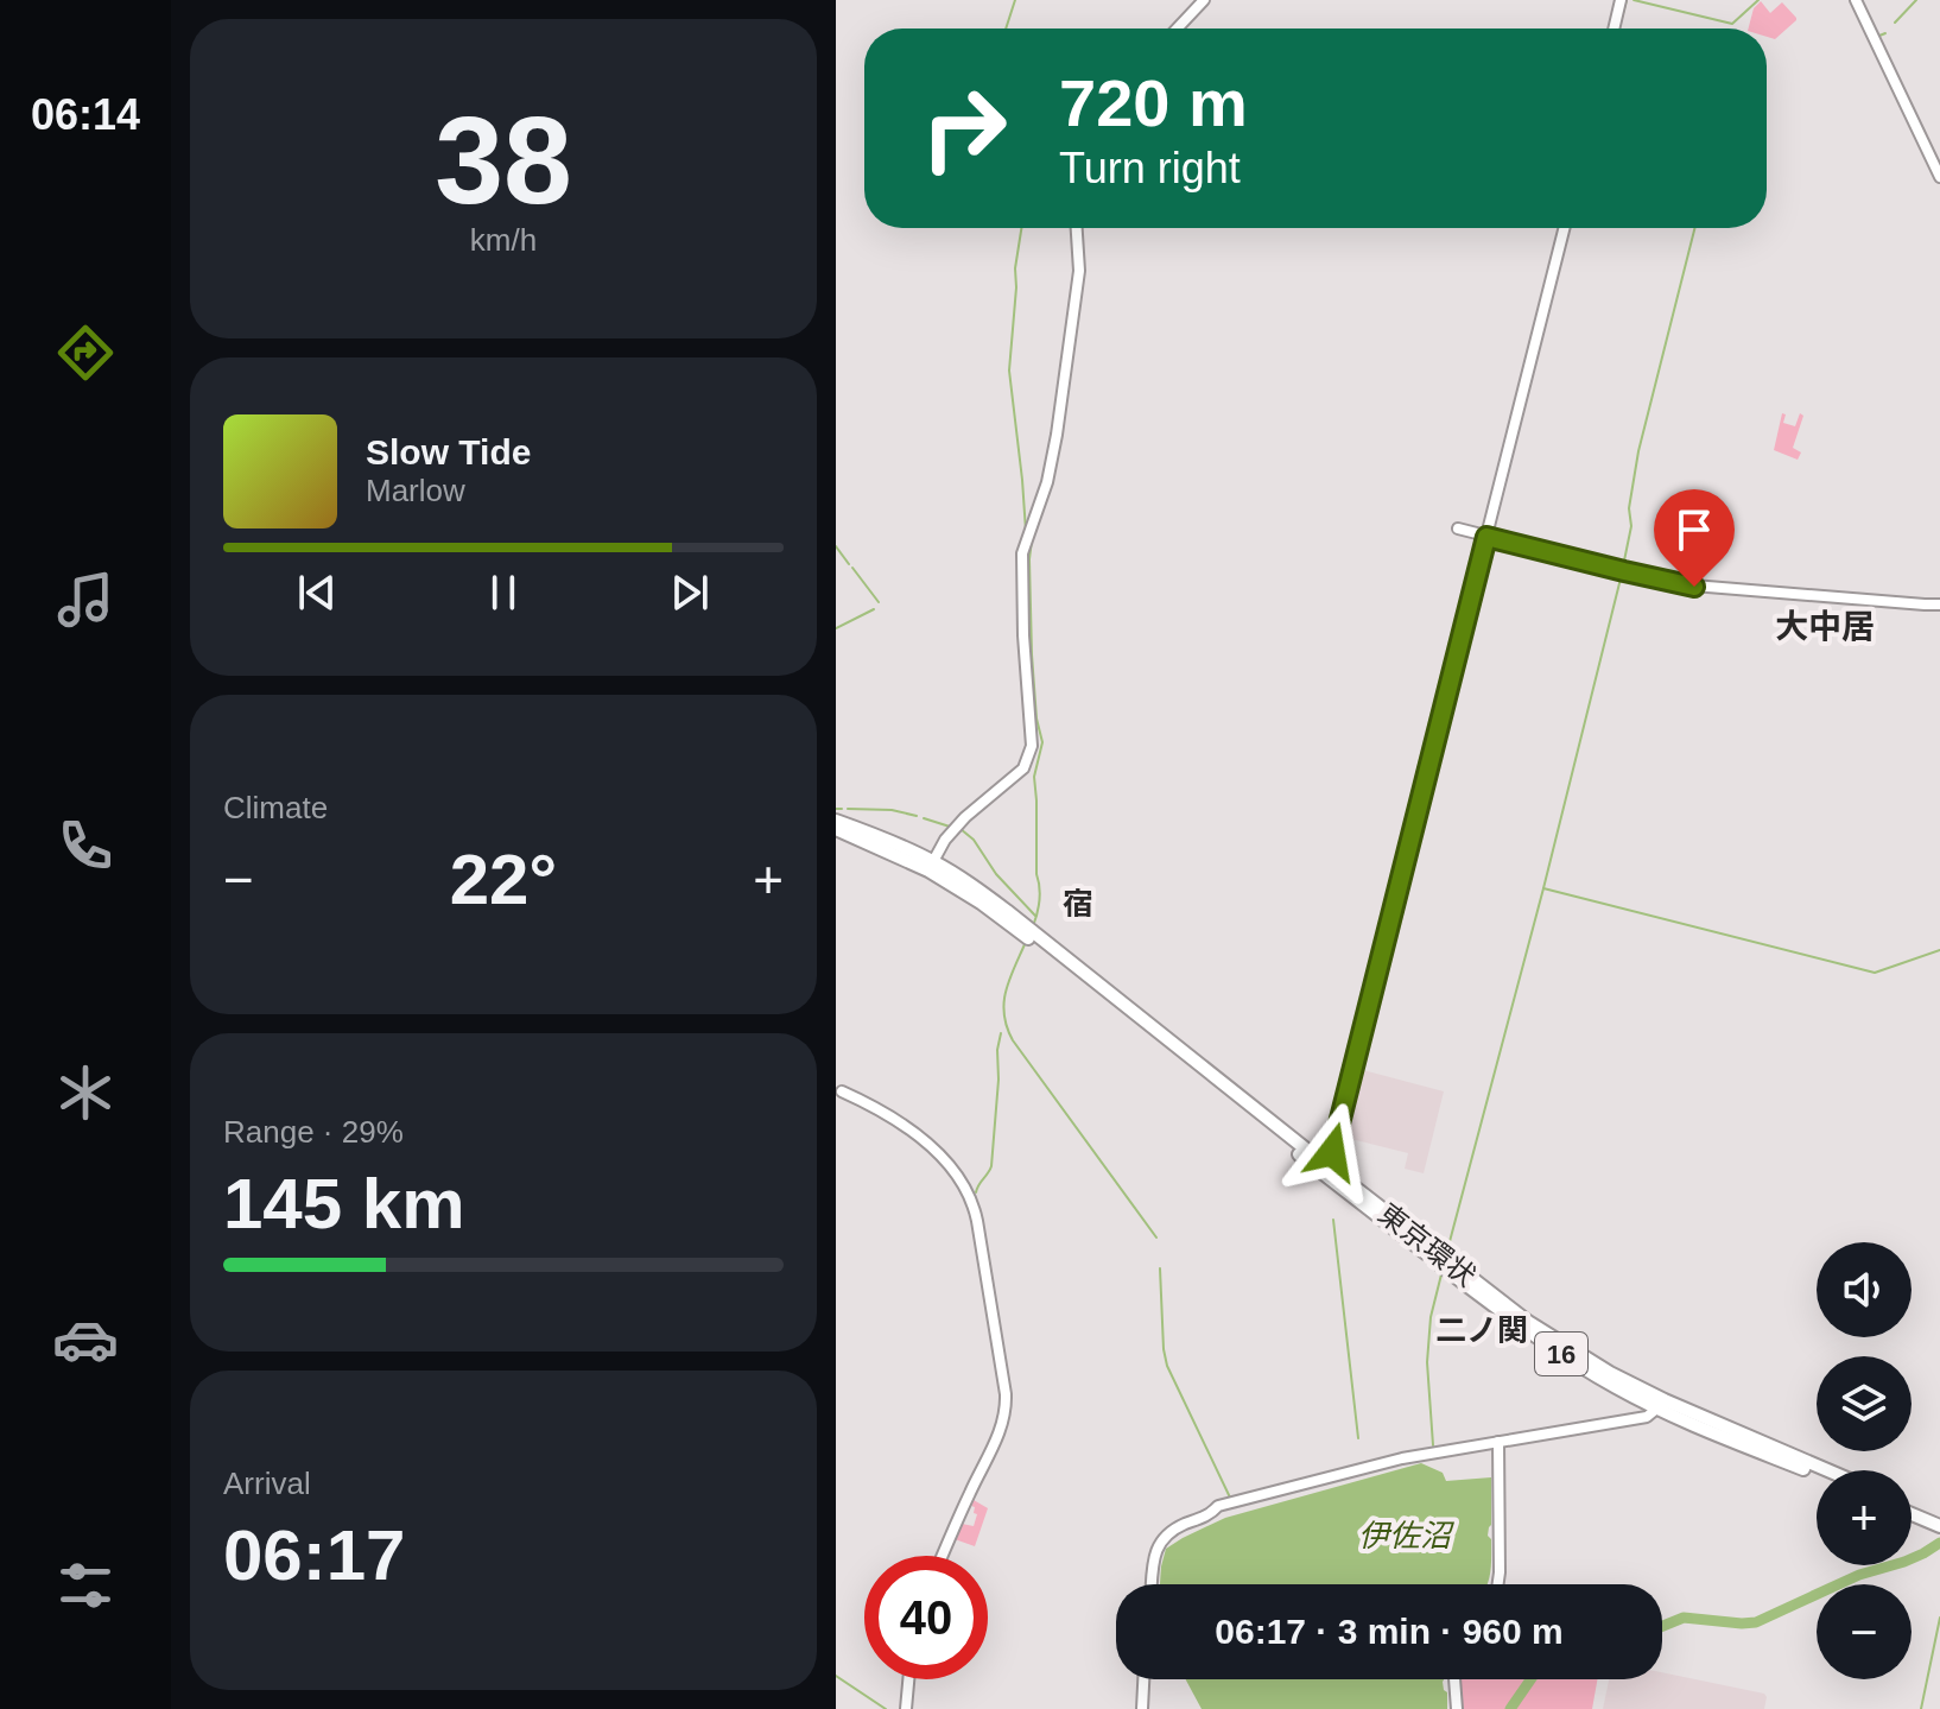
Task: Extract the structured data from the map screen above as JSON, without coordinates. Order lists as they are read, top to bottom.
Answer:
{
  "streets": {
    "highway": ["東京環状", "16"]
  },
  "districts": ["大中居", "宿", "二ノ関"],
  "water": ["伊佐沼"],
  "page": {
    "tabs": "06:14",
    "tile": [
      ["38", "km/h"],
      "Climate",
      ["Range · 29%", "145 km"],
      ["Arrival", "06:17"]
    ],
    "turn": ["720 m", "Turn right"],
    "song": ["Slow Tide", "Marlow"],
    "heat": ["−", "22°", "+"],
    "map_buttons": ["+", "−"],
    "limit": "40",
    "trip": "06:17 · 3 min · 960 m"
  }
}
